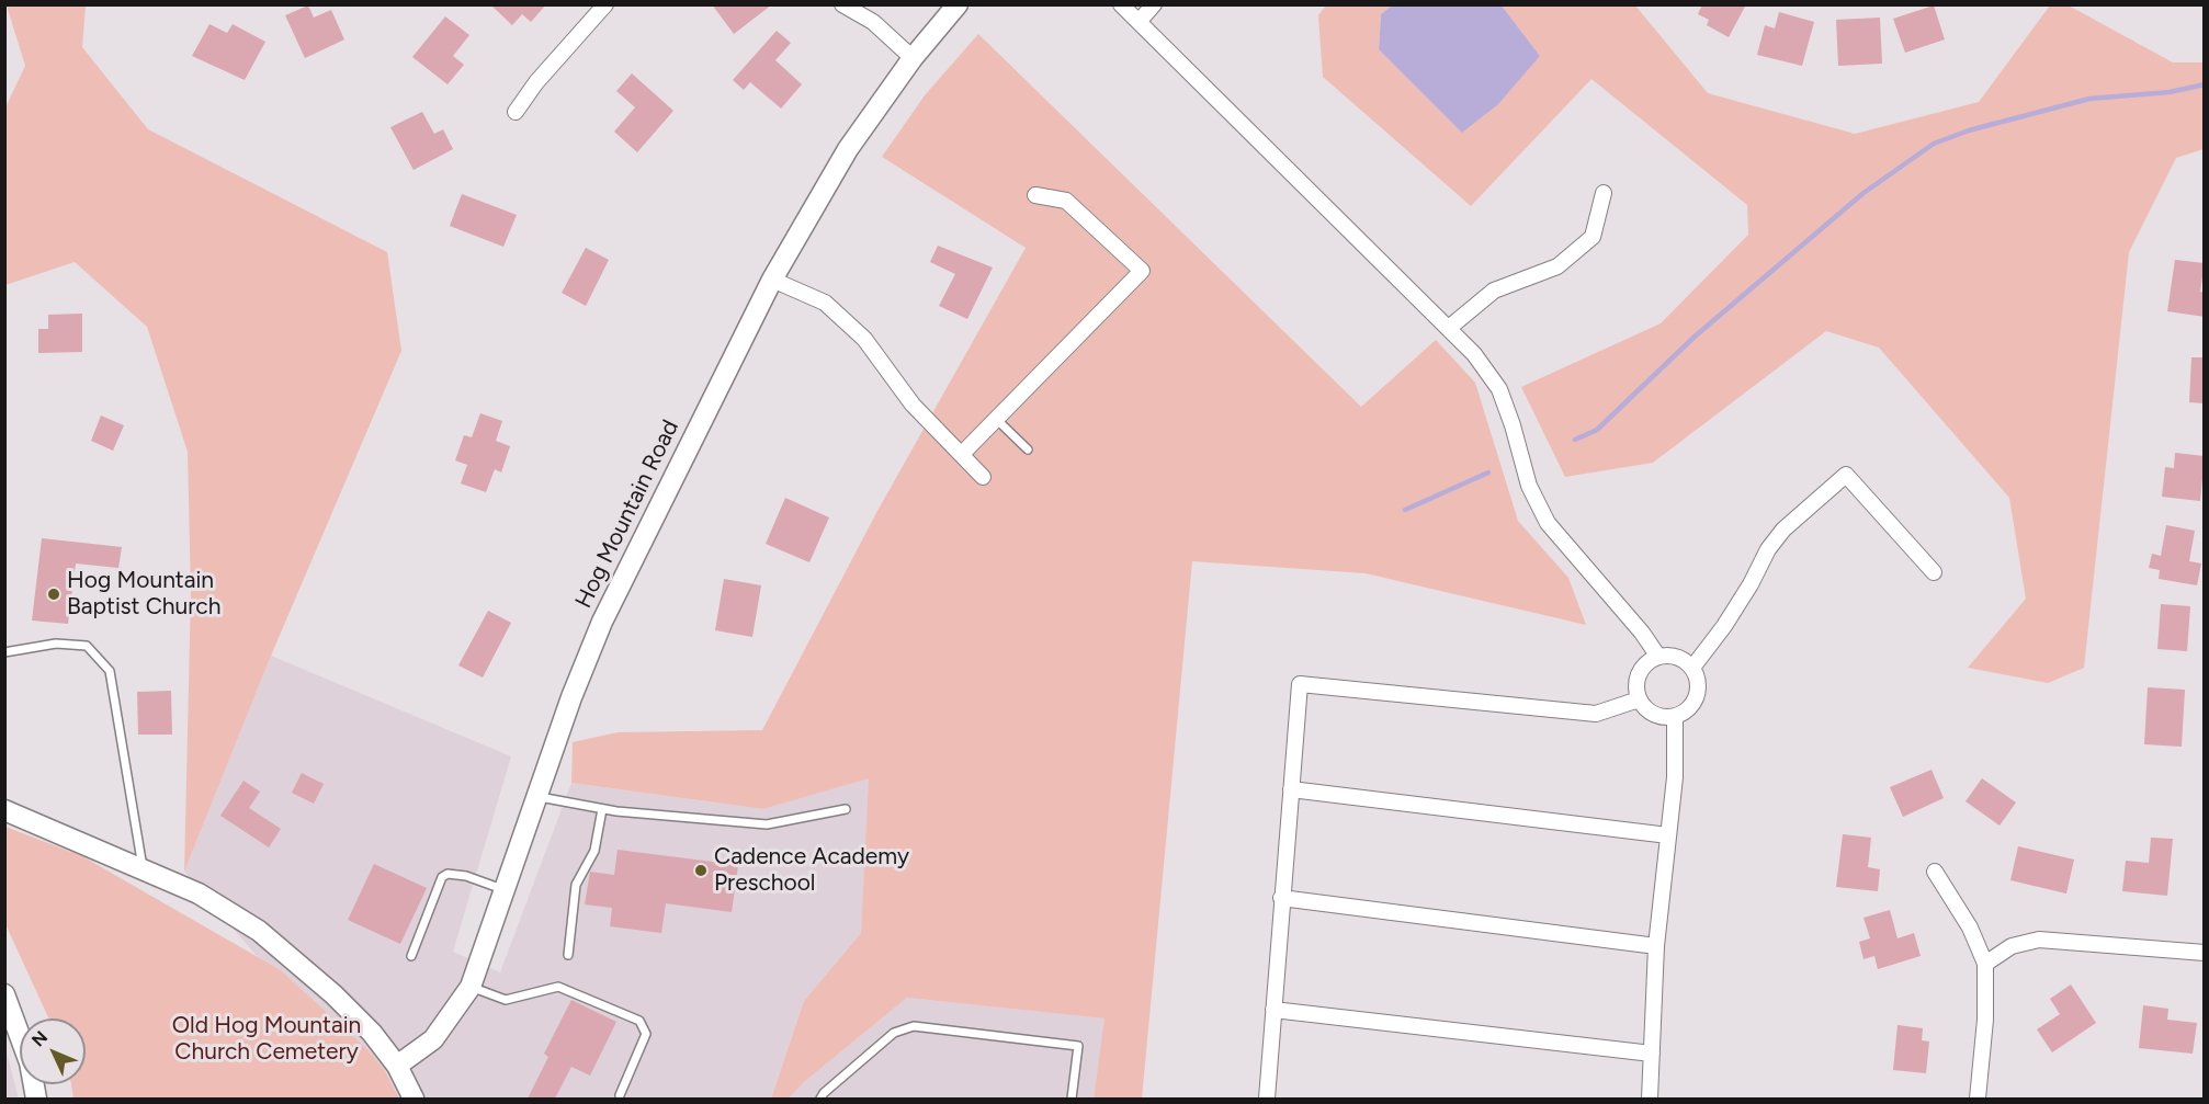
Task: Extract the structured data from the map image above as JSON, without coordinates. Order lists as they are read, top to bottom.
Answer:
{
  "streets": {
    "street": ["Hog Mountain Road"]
  },
  "parks": ["Old Hog Mountain Church Cemetery"],
  "places": ["Hog Mountain Baptist Church", "Cadence Academy Preschool"],
  "north": "top left"
}
